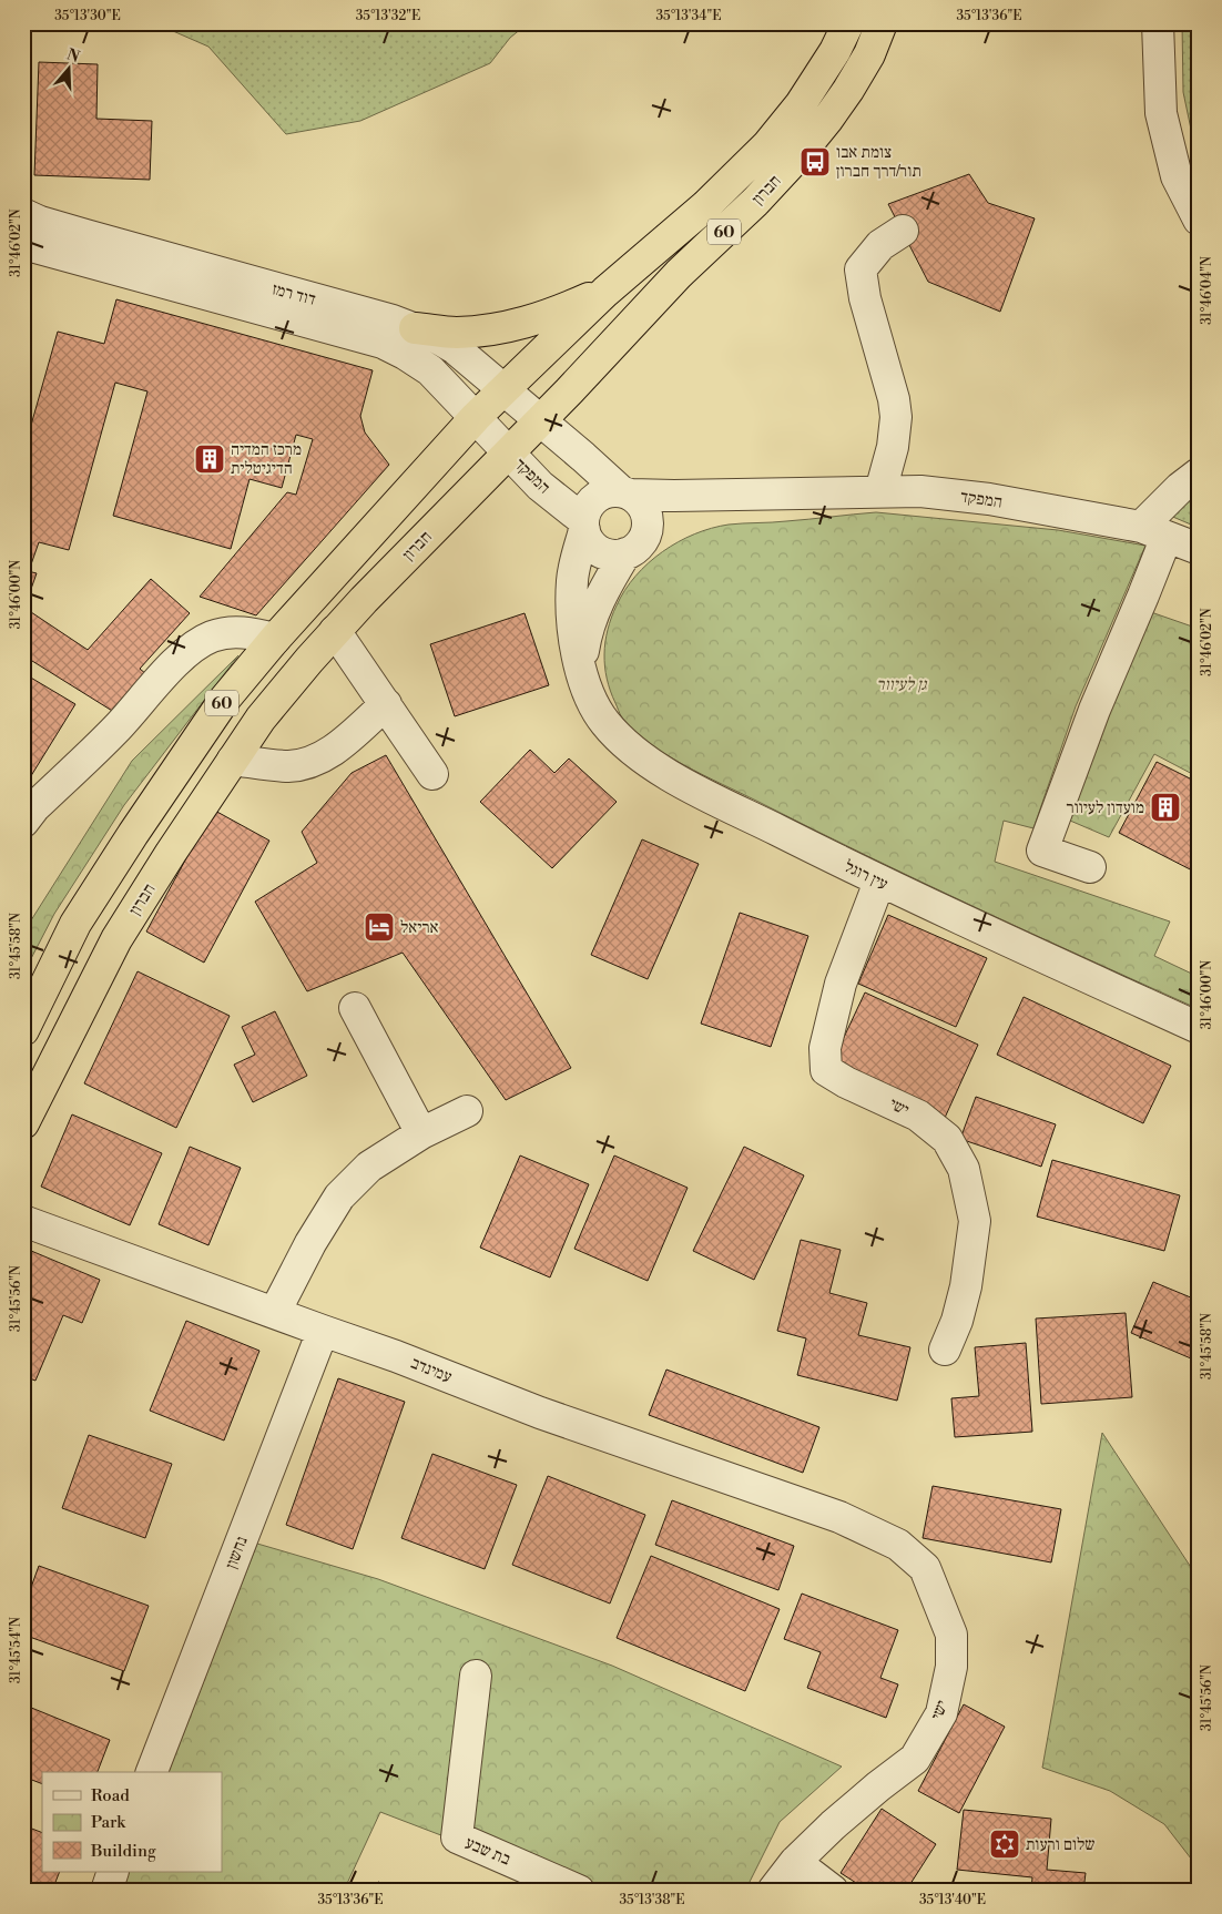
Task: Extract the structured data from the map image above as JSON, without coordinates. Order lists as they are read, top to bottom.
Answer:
{
  "streets": {
    "highway": ["חברון", "60"],
    "street": [
      "דוד רמז",
      "המפקד",
      "עין רוגל",
      "ישי",
      "עמינדב",
      "נחשון",
      "בת שבע"
    ]
  },
  "crossings": [
    ["חברון", "דוד רמז"],
    ["חברון", "המפקד"],
    ["דוד רמז", "המפקד"],
    ["המפקד", "עין רוגל"],
    ["עין רוגל", "ישי"],
    ["ישי", "עמינדב"],
    ["עמינדב", "נחשון"]
  ],
  "parks": ["גן לעיוור"],
  "places": {
    "bus stop": ["צומת אבו תור/דרך חברון"],
    "building": ["מרכז המדיה הדיגיטלית", "מועדון לעיוור"],
    "hotel": ["אריאל"],
    "synagogue": ["שלום ורעות"]
  },
  "legend": ["Road", "Park", "Building"],
  "north": "top",
  "coordinates": [
    "35°13'30\"E",
    "35°13'32\"E",
    "35°13'34\"E",
    "35°13'36\"E",
    "31°46'02\"N",
    "31°46'04\"N",
    "31°46'00\"N",
    "31°45'58\"N",
    "31°45'56\"N",
    "31°45'54\"N",
    "35°13'38\"E",
    "35°13'40\"E"
  ]
}
